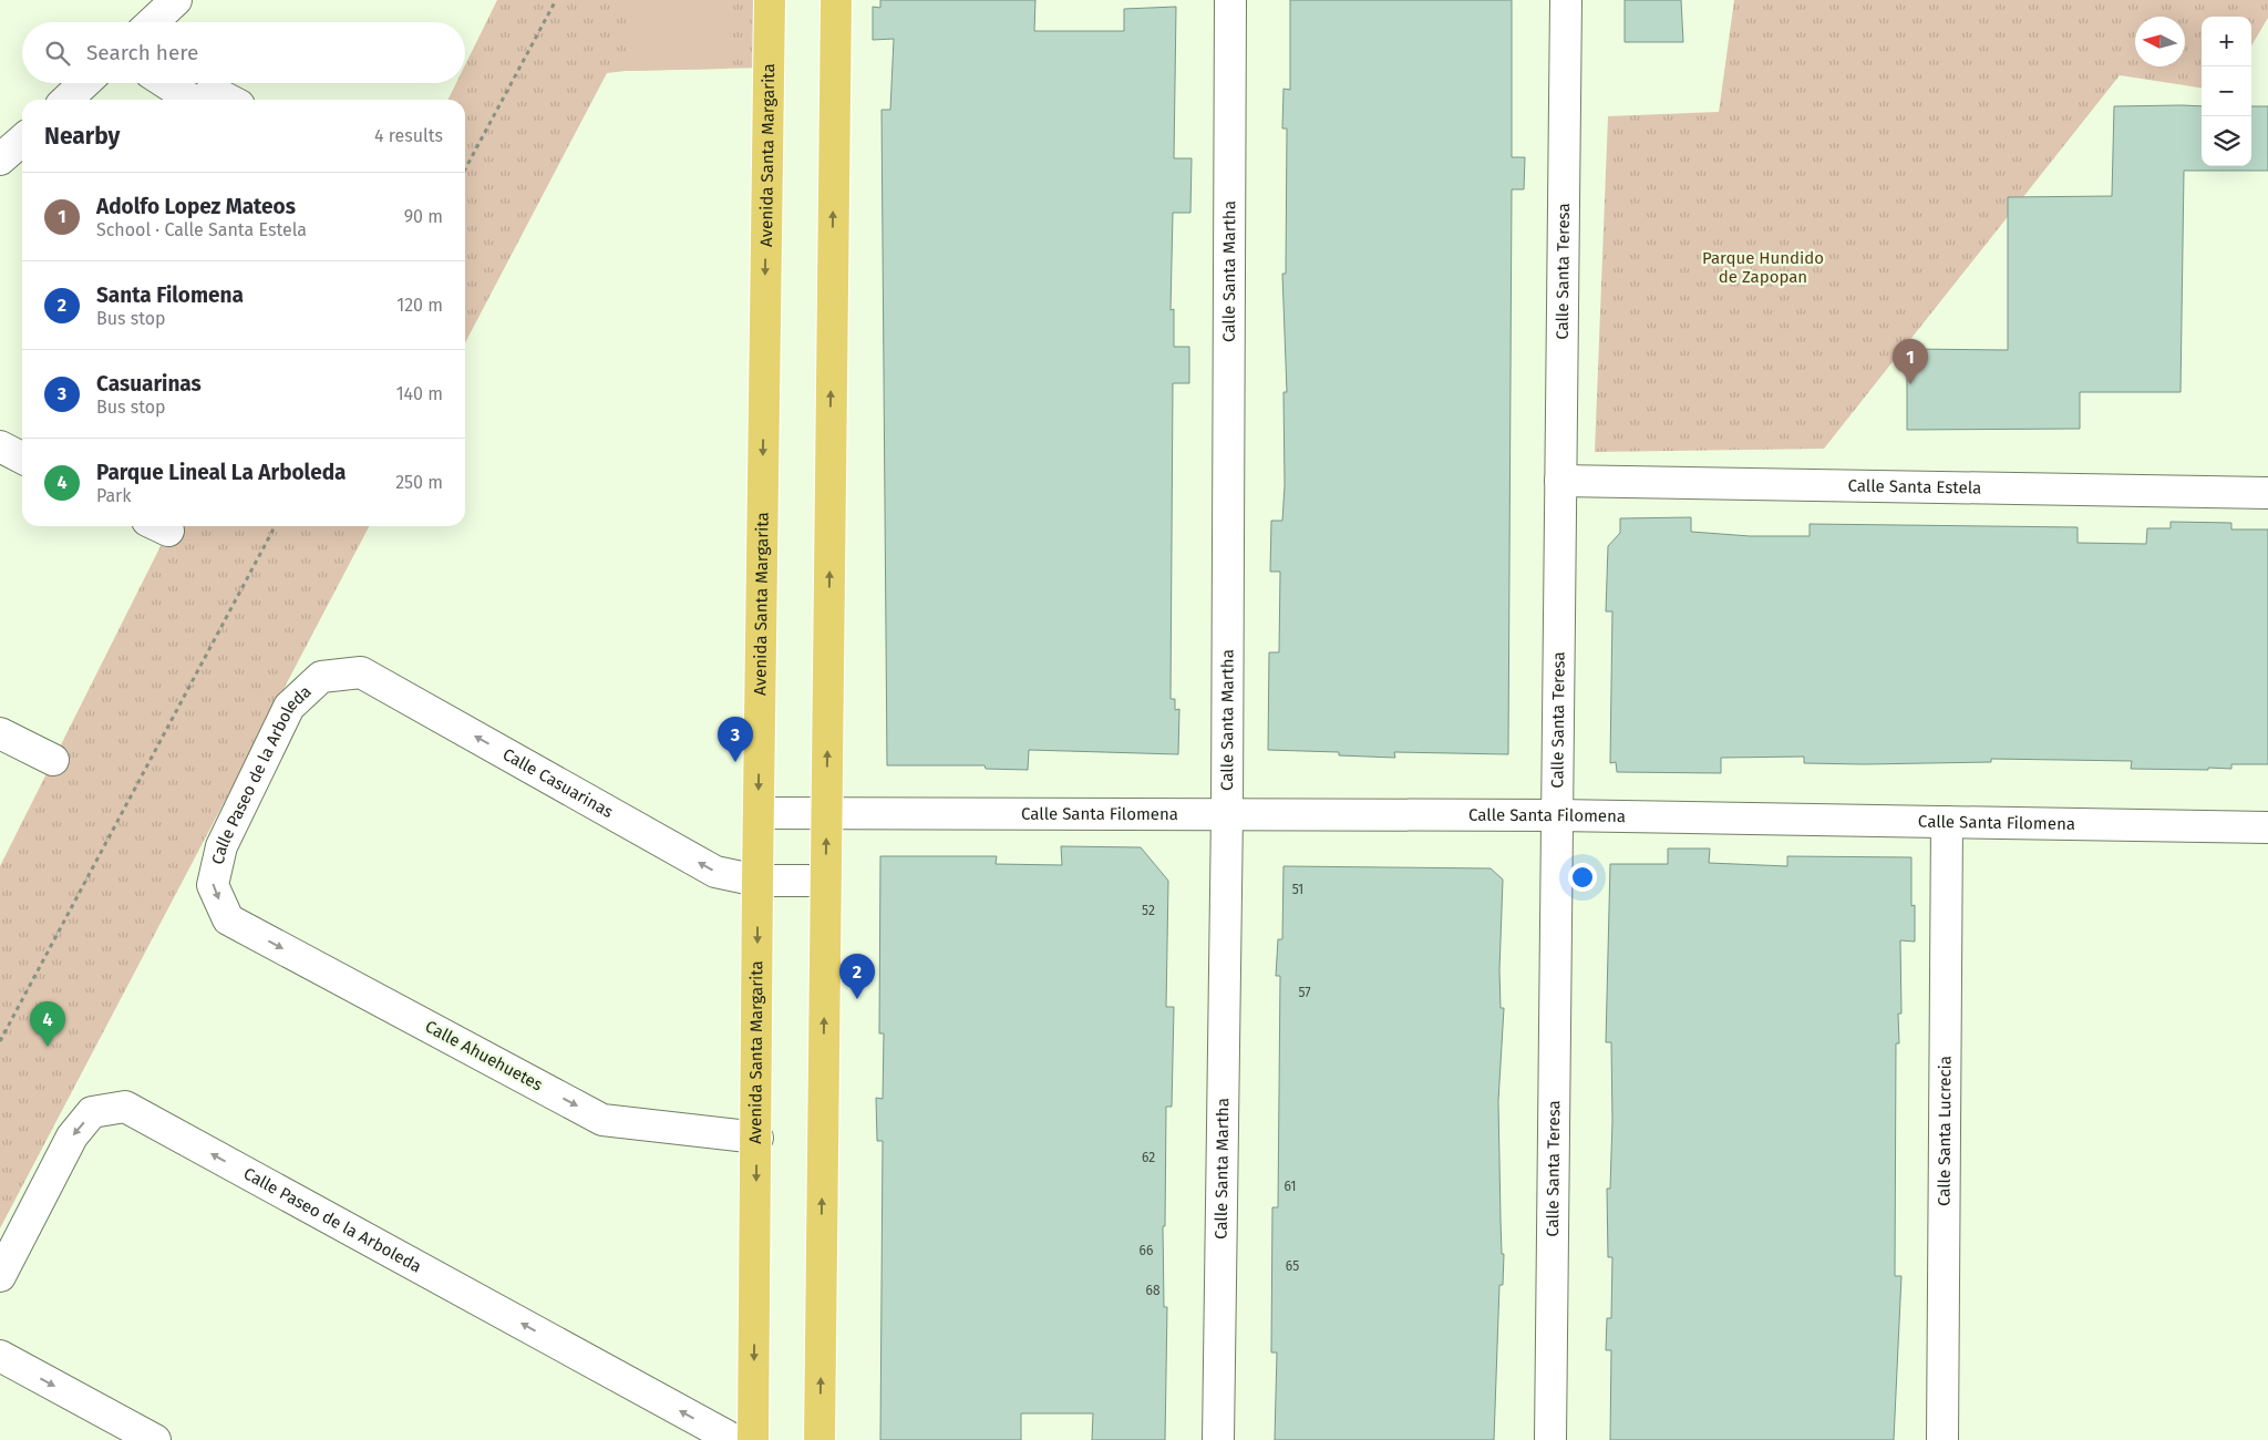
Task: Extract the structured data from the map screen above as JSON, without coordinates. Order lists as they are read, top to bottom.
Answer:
{
  "streets": {
    "main road": ["Avenida Santa Margarita"],
    "street": [
      "Calle Santa Martha",
      "Calle Santa Teresa",
      "Calle Santa Estela",
      "Calle Paseo de la Arboleda",
      "Calle Casuarinas",
      "Calle Santa Filomena",
      "Calle Ahuehuetes",
      "Calle Santa Lucrecia"
    ]
  },
  "crossings": [
    ["Avenida Santa Margarita", "Calle Casuarinas"],
    ["Avenida Santa Margarita", "Calle Santa Filomena"],
    ["Avenida Santa Margarita", "Calle Ahuehuetes"],
    ["Calle Santa Martha", "Calle Santa Filomena"],
    ["Calle Santa Teresa", "Calle Santa Estela"],
    ["Calle Santa Teresa", "Calle Santa Filomena"],
    ["Calle Paseo de la Arboleda", "Calle Casuarinas"],
    ["Calle Paseo de la Arboleda", "Calle Ahuehuetes"],
    ["Calle Santa Filomena", "Calle Santa Lucrecia"]
  ],
  "one_way": ["Calle Casuarinas", "Calle Ahuehuetes"],
  "parks": ["Parque Hundido de Zapopan"],
  "house_numbers": [
    "51",
    "52",
    "57",
    "62",
    "61",
    "66",
    "65",
    "68"
  ],
  "north": "left",
  "page": {
    "map_buttons": ["+", "−"],
    "search": "Search here",
    "heading": ["Nearby", "4 results"],
    "list": [
      {
        "mark": "1",
        "name": "Adolfo Lopez Mateos",
        "note": "School · Calle Santa Estela",
        "value": "90 m"
      },
      {
        "mark": "2",
        "name": "Santa Filomena",
        "note": "Bus stop",
        "value": "120 m"
      },
      {
        "mark": "3",
        "name": "Casuarinas",
        "note": "Bus stop",
        "value": "140 m"
      },
      {
        "mark": "4",
        "name": "Parque Lineal La Arboleda",
        "note": "Park",
        "value": "250 m"
      }
    ],
    "pins": [
      "1",
      "3",
      "2",
      "4"
    ]
  }
}
